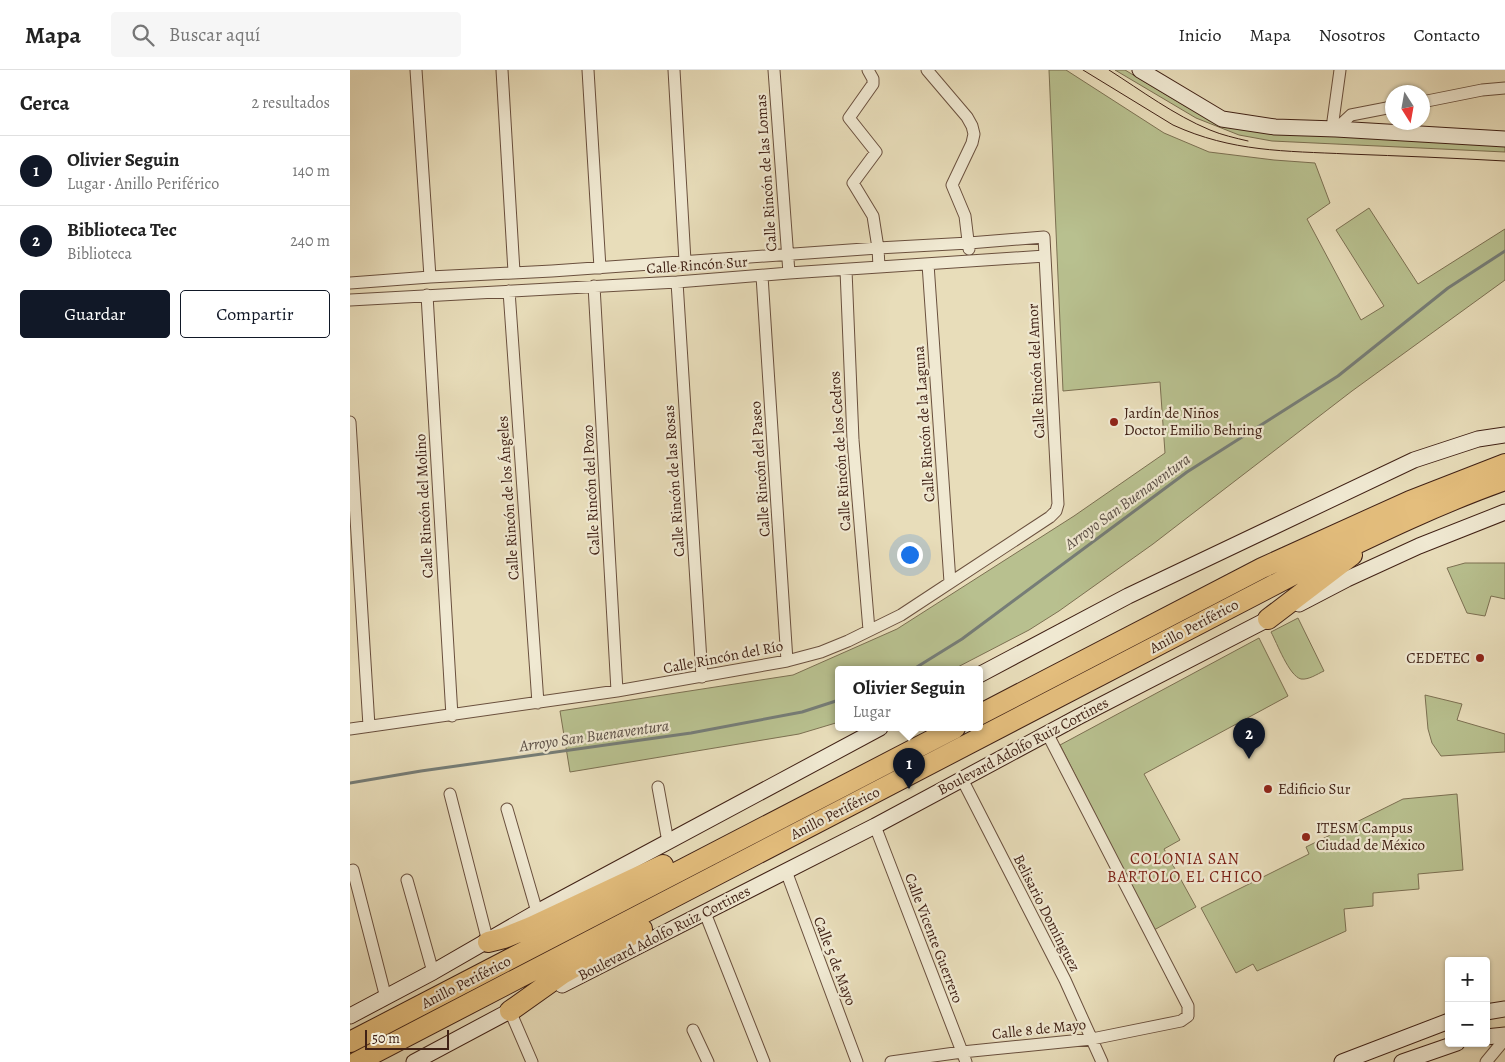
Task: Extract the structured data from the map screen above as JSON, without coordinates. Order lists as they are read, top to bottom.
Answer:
{
  "streets": {
    "highway": ["Anillo Periférico"],
    "main road": ["Boulevard Adolfo Ruiz Cortines"],
    "street": [
      "Calle Rincón de las Lomas",
      "Calle Rincón Sur",
      "Calle Rincón del Amor",
      "Calle Rincón de la Laguna",
      "Calle Rincón de los Cedros",
      "Calle Rincón del Paseo",
      "Calle Rincón de las Rosas",
      "Calle Rincón del Pozo",
      "Calle Rincón de los Ángeles",
      "Calle Rincón del Molino",
      "Calle Rincón del Río",
      "Belisario Domínguez",
      "Calle Vicente Guerrero",
      "Calle 5 de Mayo",
      "Calle 8 de Mayo"
    ]
  },
  "crossings": [
    ["Calle Rincón de las Lomas", "Calle Rincón Sur"],
    ["Calle Rincón Sur", "Calle Rincón del Amor"],
    ["Calle Rincón Sur", "Calle Rincón de la Laguna"],
    ["Calle Rincón Sur", "Calle Rincón de los Cedros"],
    ["Calle Rincón Sur", "Calle Rincón del Paseo"],
    ["Calle Rincón Sur", "Calle Rincón de las Rosas"],
    ["Calle Rincón Sur", "Calle Rincón del Pozo"],
    ["Calle Rincón Sur", "Calle Rincón de los Ángeles"],
    ["Calle Rincón Sur", "Calle Rincón del Molino"],
    ["Calle Rincón del Amor", "Calle Rincón del Río"],
    ["Calle Rincón de la Laguna", "Calle Rincón del Río"],
    ["Calle Rincón de los Cedros", "Calle Rincón del Río"],
    ["Calle Rincón del Paseo", "Calle Rincón del Río"],
    ["Calle Rincón de las Rosas", "Calle Rincón del Río"],
    ["Calle Rincón del Pozo", "Calle Rincón del Río"],
    ["Calle Rincón de los Ángeles", "Calle Rincón del Río"],
    ["Calle Rincón del Molino", "Calle Rincón del Río"],
    ["Boulevard Adolfo Ruiz Cortines", "Belisario Domínguez"],
    ["Boulevard Adolfo Ruiz Cortines", "Calle Vicente Guerrero"],
    ["Boulevard Adolfo Ruiz Cortines", "Calle 5 de Mayo"],
    ["Boulevard Adolfo Ruiz Cortines", "Calle 8 de Mayo"],
    ["Belisario Domínguez", "Calle 8 de Mayo"],
    ["Calle Vicente Guerrero", "Calle 8 de Mayo"]
  ],
  "districts": ["COLONIA SAN BARTOLO EL CHICO"],
  "water": ["Arroyo San Buenaventura"],
  "places": [
    "Jardín de Niños Doctor Emilio Behring",
    "CEDETEC",
    "Edificio Sur",
    "ITESM Campus Ciudad de México"
  ],
  "scale_bar": "50 m",
  "north": "bottom",
  "page": {
    "header": "Mapa",
    "search": "Buscar aquí",
    "nav": [
      "Inicio",
      "Mapa",
      "Nosotros",
      "Contacto"
    ],
    "heading": ["Cerca", "2 resultados"],
    "list": [
      {
        "mark": "1",
        "name": "Olivier Seguin",
        "note": "Lugar · Anillo Periférico",
        "value": "140 m"
      },
      {
        "mark": "2",
        "name": "Biblioteca Tec",
        "note": "Biblioteca",
        "value": "240 m"
      }
    ],
    "buttons": ["Guardar", "Compartir"],
    "popup": ["Olivier Seguin", "Lugar"],
    "pins": ["2", "1"],
    "map_buttons": ["+", "−"],
    "scale": "50 m"
  }
}
